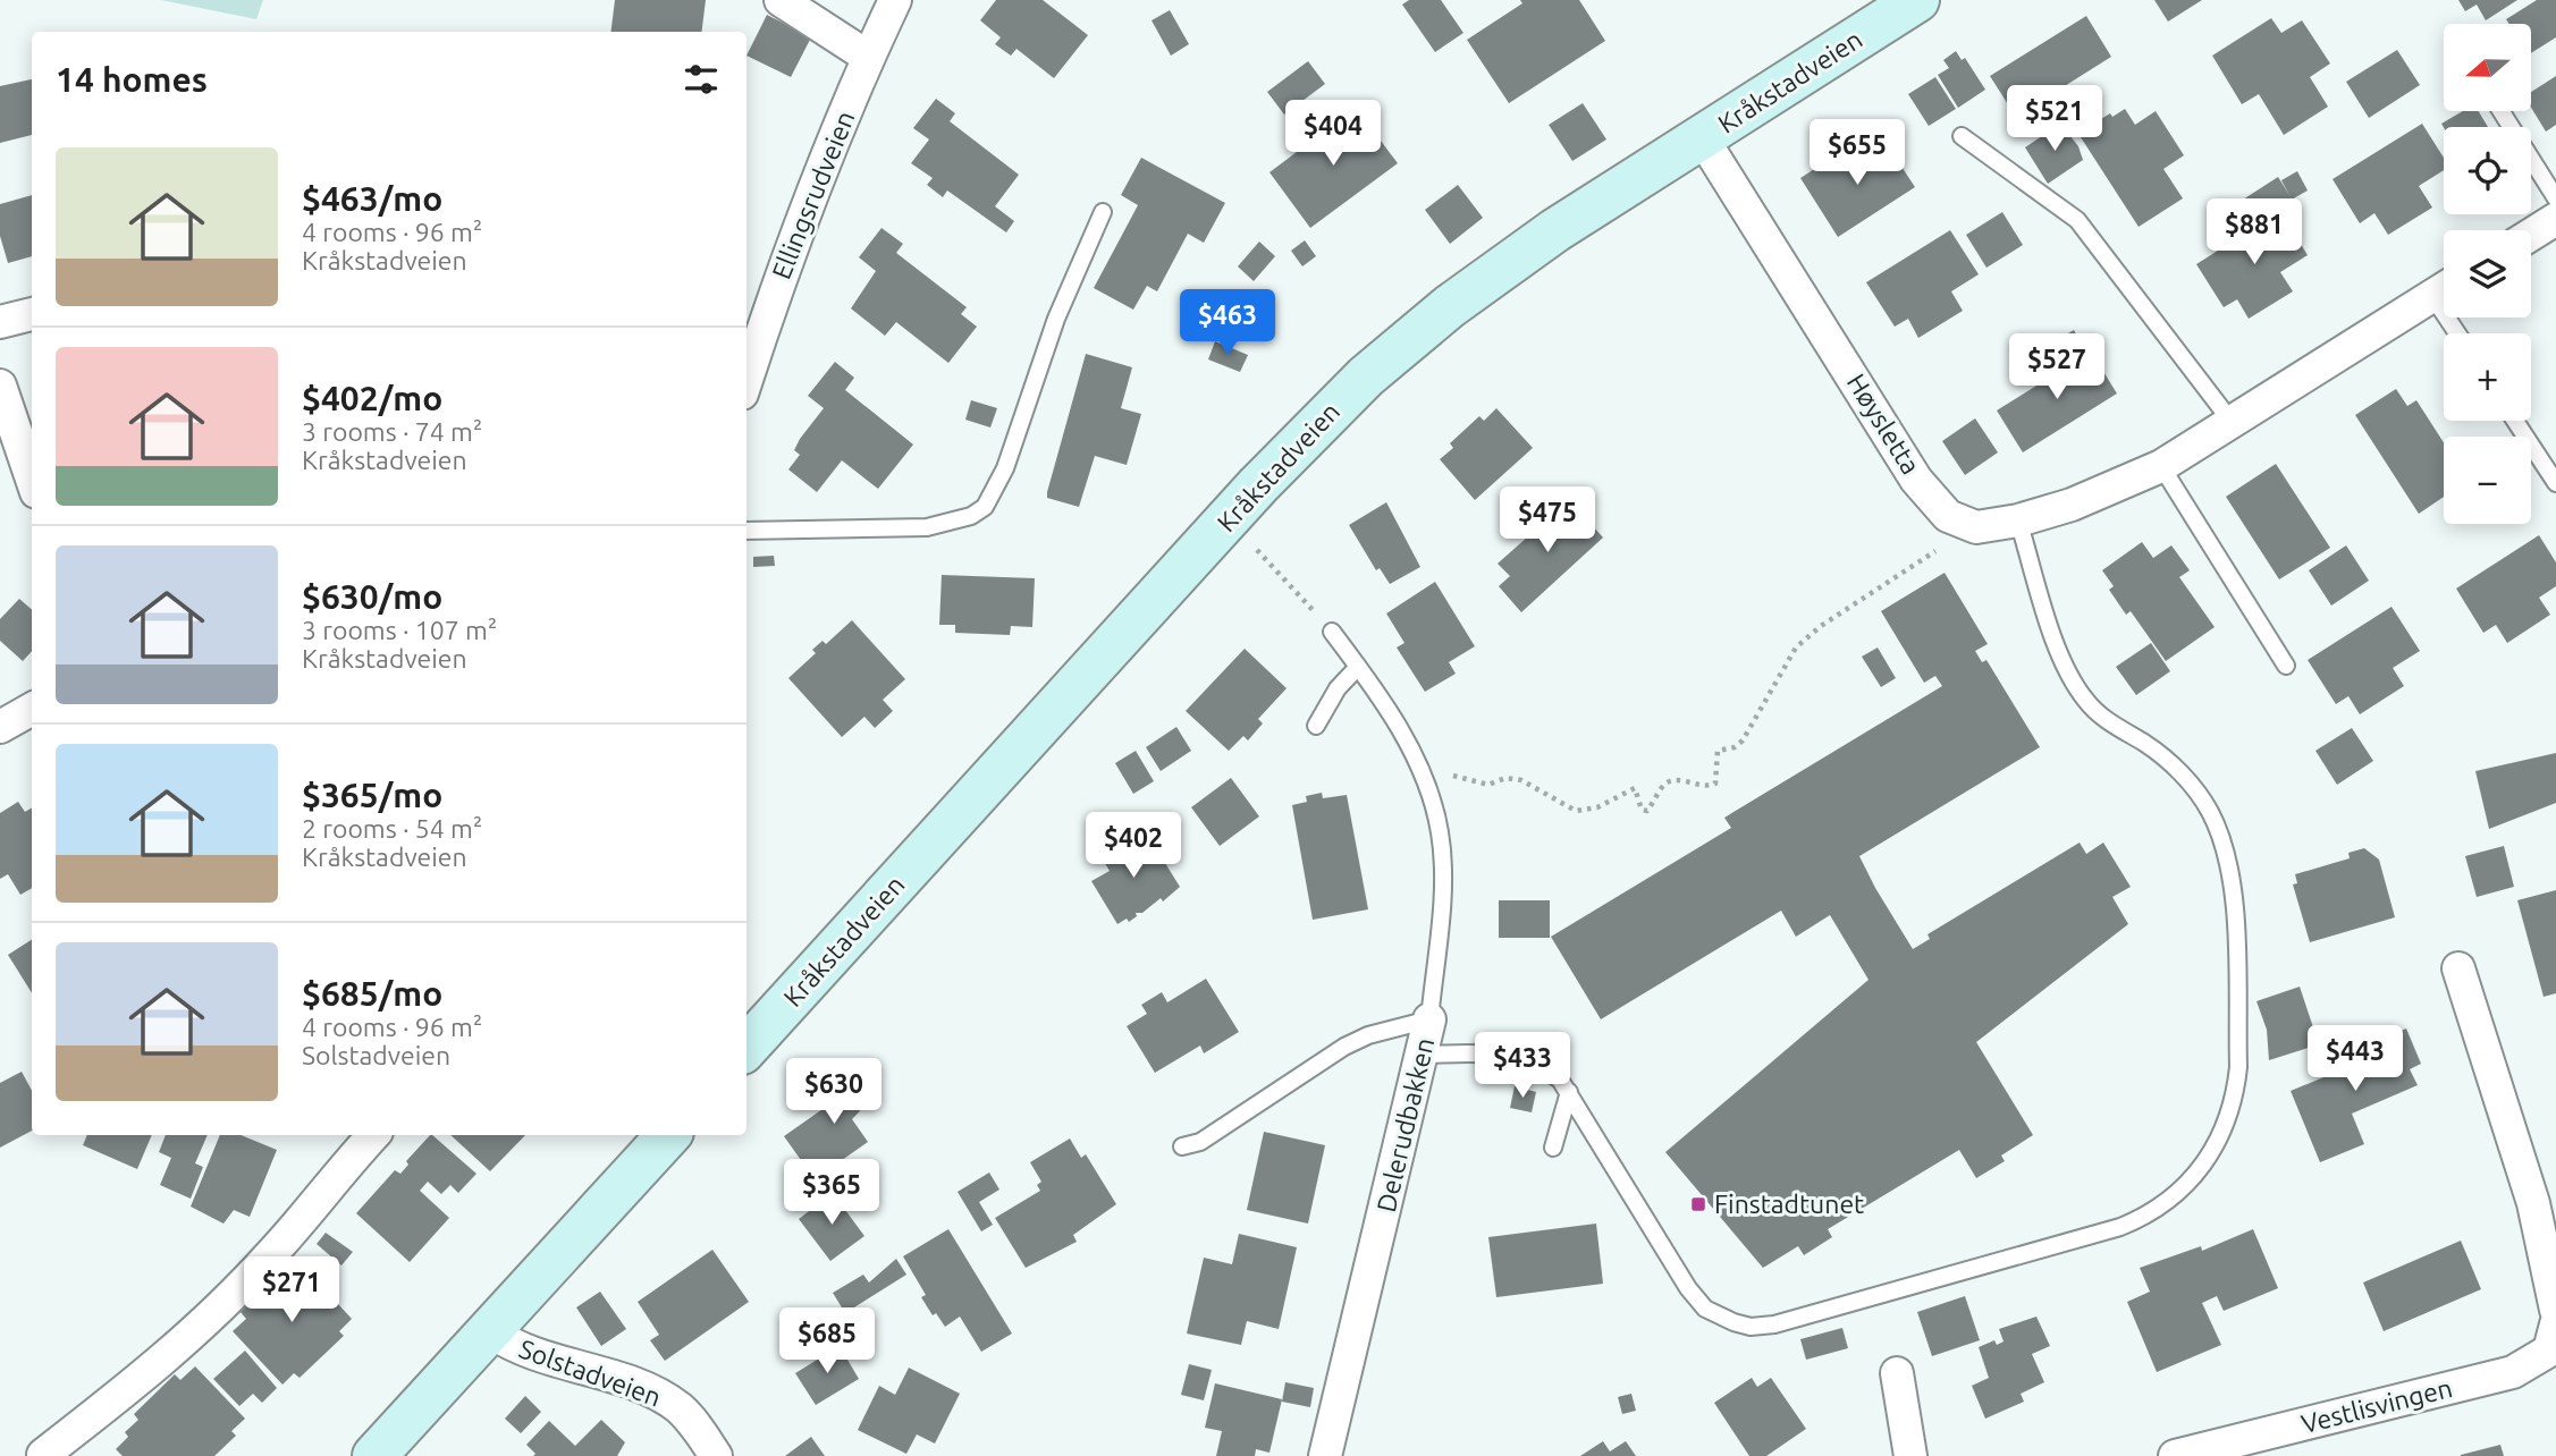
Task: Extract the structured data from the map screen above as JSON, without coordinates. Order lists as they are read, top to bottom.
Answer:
{
  "streets": {
    "main road": ["Kråkstadveien"],
    "street": [
      "Ellingsrudveien",
      "Høysletta",
      "Delerudbakken",
      "Solstadveien",
      "Vestlisvingen"
    ]
  },
  "crossings": [
    ["Kråkstadveien", "Høysletta"]
  ],
  "places": {
    "transit": ["Finstadtunet"]
  },
  "north": "left",
  "page": {
    "map_buttons": ["+", "−"],
    "heading": "14 homes",
    "price": [
      "$521",
      "$404",
      "$655",
      "$881",
      "$463",
      "$527",
      "$475",
      "$402",
      "$443",
      "$433",
      "$630",
      "$365",
      "$271",
      "$685"
    ],
    "list": [
      {
        "name": "$463/mo",
        "note": "4 rooms · 96 m² · Kråkstadveien"
      },
      {
        "name": "$402/mo",
        "note": "3 rooms · 74 m² · Kråkstadveien"
      },
      {
        "name": "$630/mo",
        "note": "3 rooms · 107 m² · Kråkstadveien"
      },
      {
        "name": "$365/mo",
        "note": "2 rooms · 54 m² · Kråkstadveien"
      },
      {
        "name": "$685/mo",
        "note": "4 rooms · 96 m² · Solstadveien"
      }
    ]
  }
}
